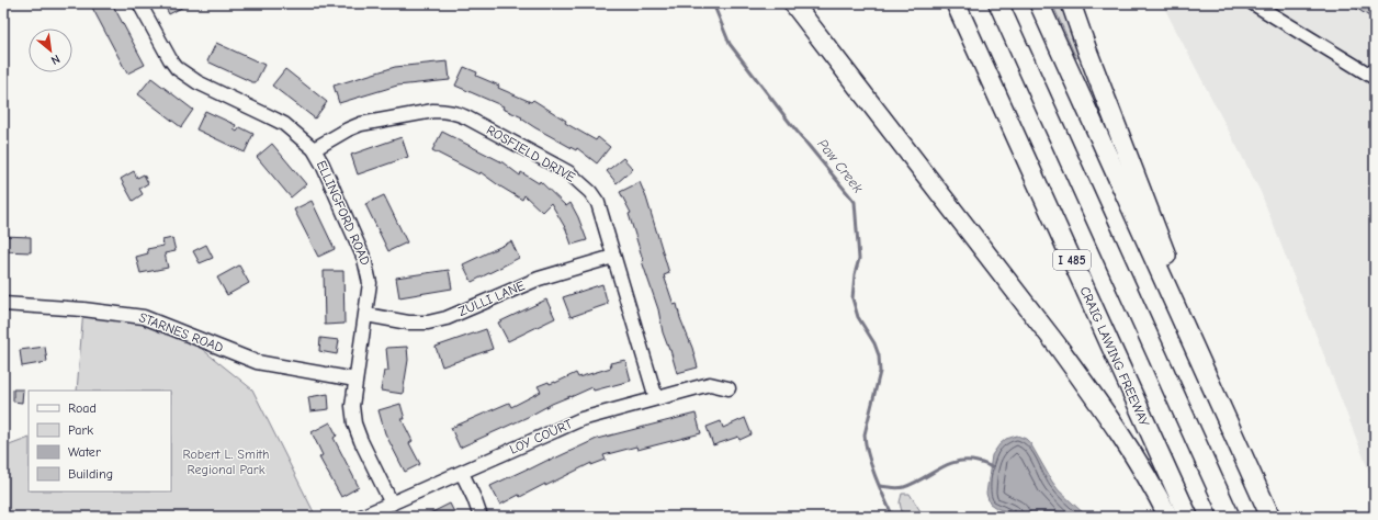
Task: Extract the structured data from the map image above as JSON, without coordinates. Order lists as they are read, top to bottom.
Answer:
{
  "streets": {
    "highway": ["I 485", "CRAIG LAWING FREEWAY"],
    "street": [
      "ROSFIELD DRIVE",
      "ELLINGFORD ROAD",
      "ZULLI LANE",
      "STARNES ROAD",
      "LOY COURT"
    ]
  },
  "crossings": [
    ["ROSFIELD DRIVE", "ELLINGFORD ROAD"],
    ["ROSFIELD DRIVE", "ZULLI LANE"],
    ["ROSFIELD DRIVE", "LOY COURT"],
    ["ELLINGFORD ROAD", "ZULLI LANE"],
    ["ELLINGFORD ROAD", "STARNES ROAD"],
    ["ELLINGFORD ROAD", "LOY COURT"]
  ],
  "water": ["Paw Creek"],
  "parks": ["Robert L. Smith Regional Park"],
  "legend": [
    "Road",
    "Park",
    "Water",
    "Building"
  ],
  "north": "bottom right"
}
